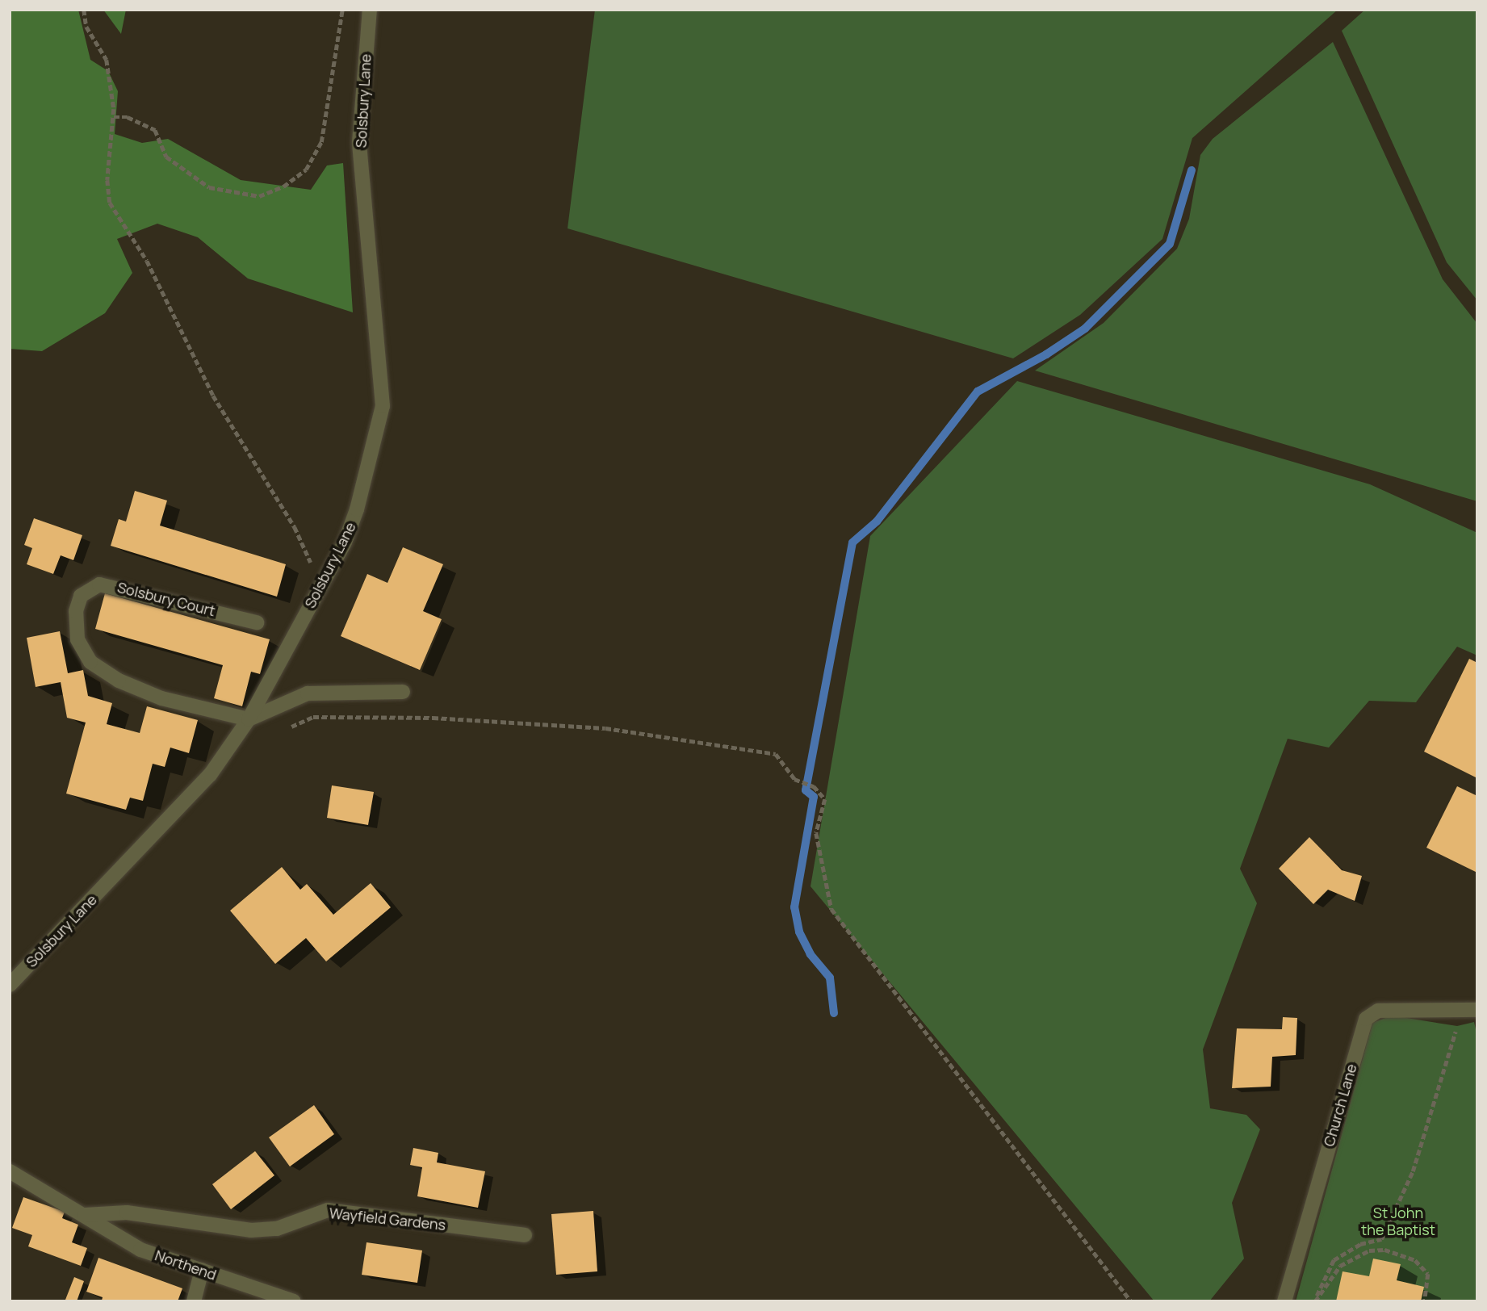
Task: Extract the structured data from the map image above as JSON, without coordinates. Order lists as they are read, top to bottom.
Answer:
{
  "streets": {
    "street": [
      "Solsbury Lane",
      "Solsbury Court",
      "Church Lane",
      "Wayfield Gardens",
      "Northend"
    ]
  },
  "crossings": [
    ["Solsbury Lane", "Solsbury Court"],
    ["Wayfield Gardens", "Northend"]
  ],
  "parks": ["St John the Baptist"]
}
